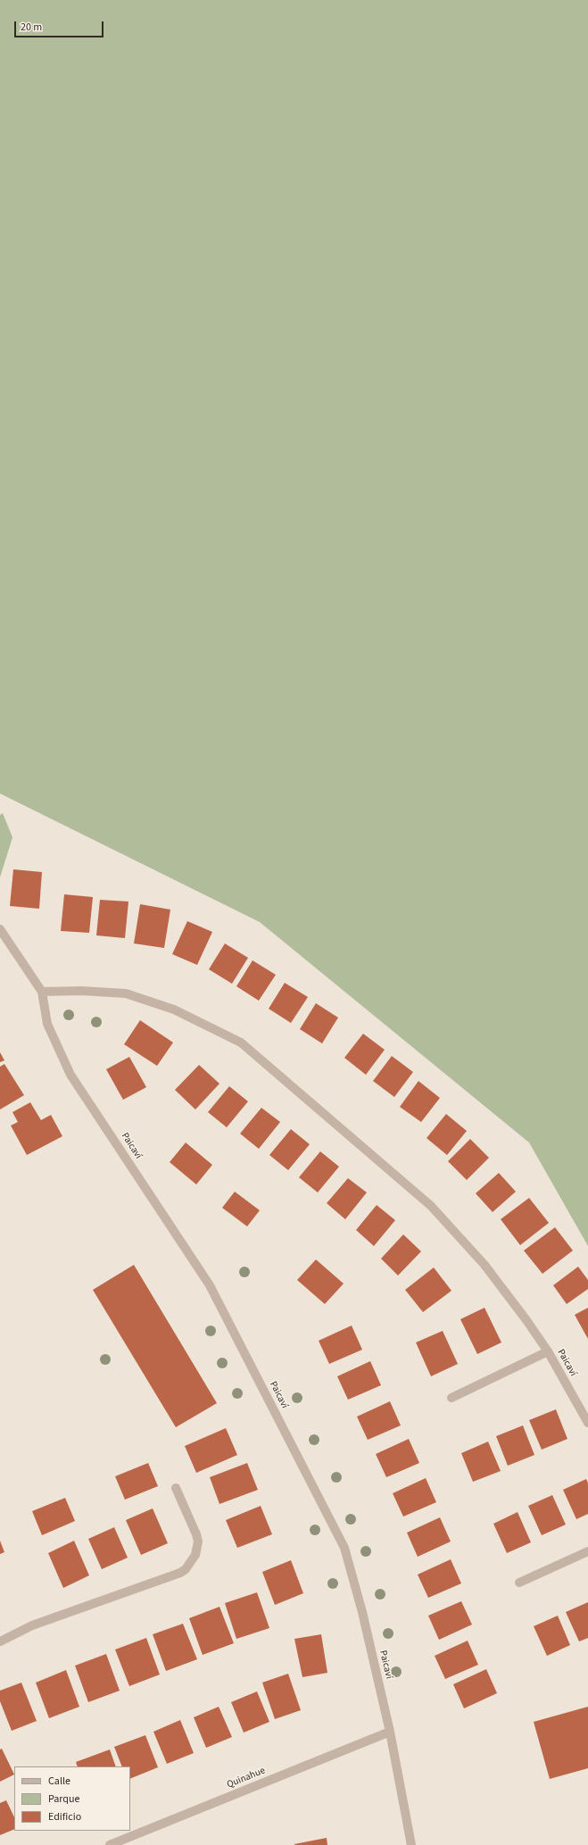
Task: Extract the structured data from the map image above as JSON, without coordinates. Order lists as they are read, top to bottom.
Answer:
{
  "streets": {
    "street": ["Paicaví", "Quinahue"]
  },
  "crossings": [
    ["Paicaví", "Quinahue"]
  ],
  "legend": ["Calle", "Parque", "Edificio"],
  "scale_bar": "20 m"
}
